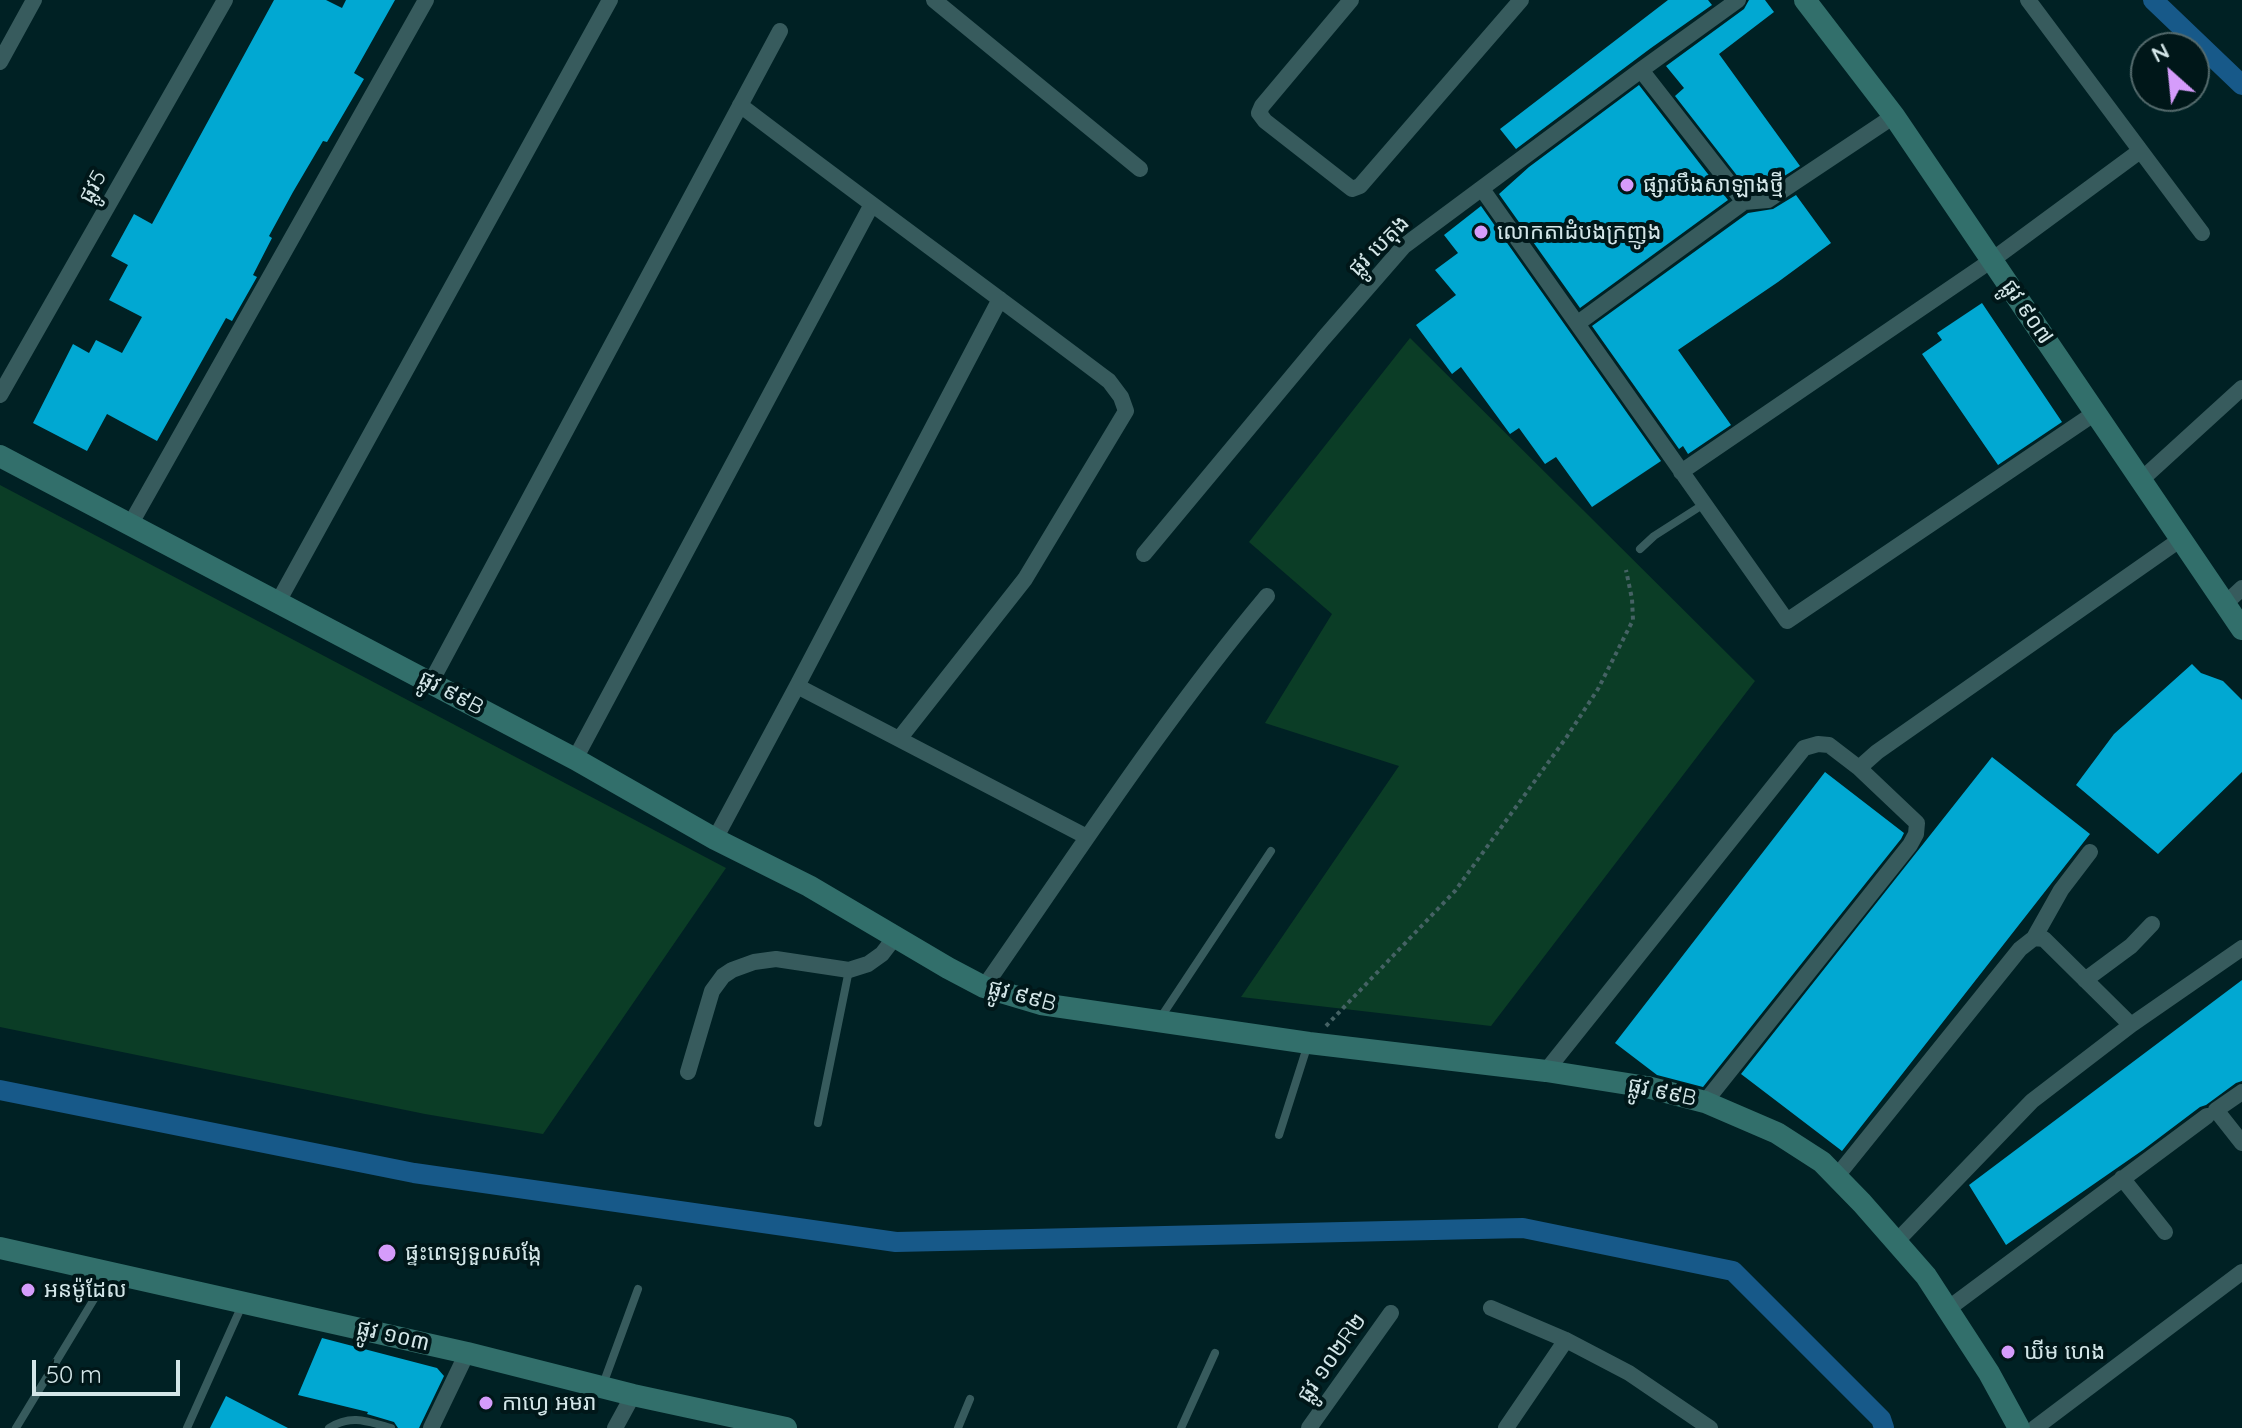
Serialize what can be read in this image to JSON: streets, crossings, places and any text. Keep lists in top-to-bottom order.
{
  "streets": {
    "street": [
      "ផ្លូវ5",
      "ផ្លូវ បេតុង",
      "ផ្លូវ ៩០៧",
      "ផ្លូវ ៩៩B",
      "ផ្លូវ ១០៣",
      "ផ្លូវ ១០២R២"
    ]
  },
  "places": [
    "ផ្សារបឹងសាឡាងថ្មី",
    "លោកតាដំបងក្រញូង",
    "ផ្ទះពេទ្យទួលសង្កែ",
    "អនម៉ូដែល",
    "ឃីម ហេង",
    "កាហ្វេ អមរា"
  ],
  "scale_bar": "50 m",
  "north": "top left"
}
